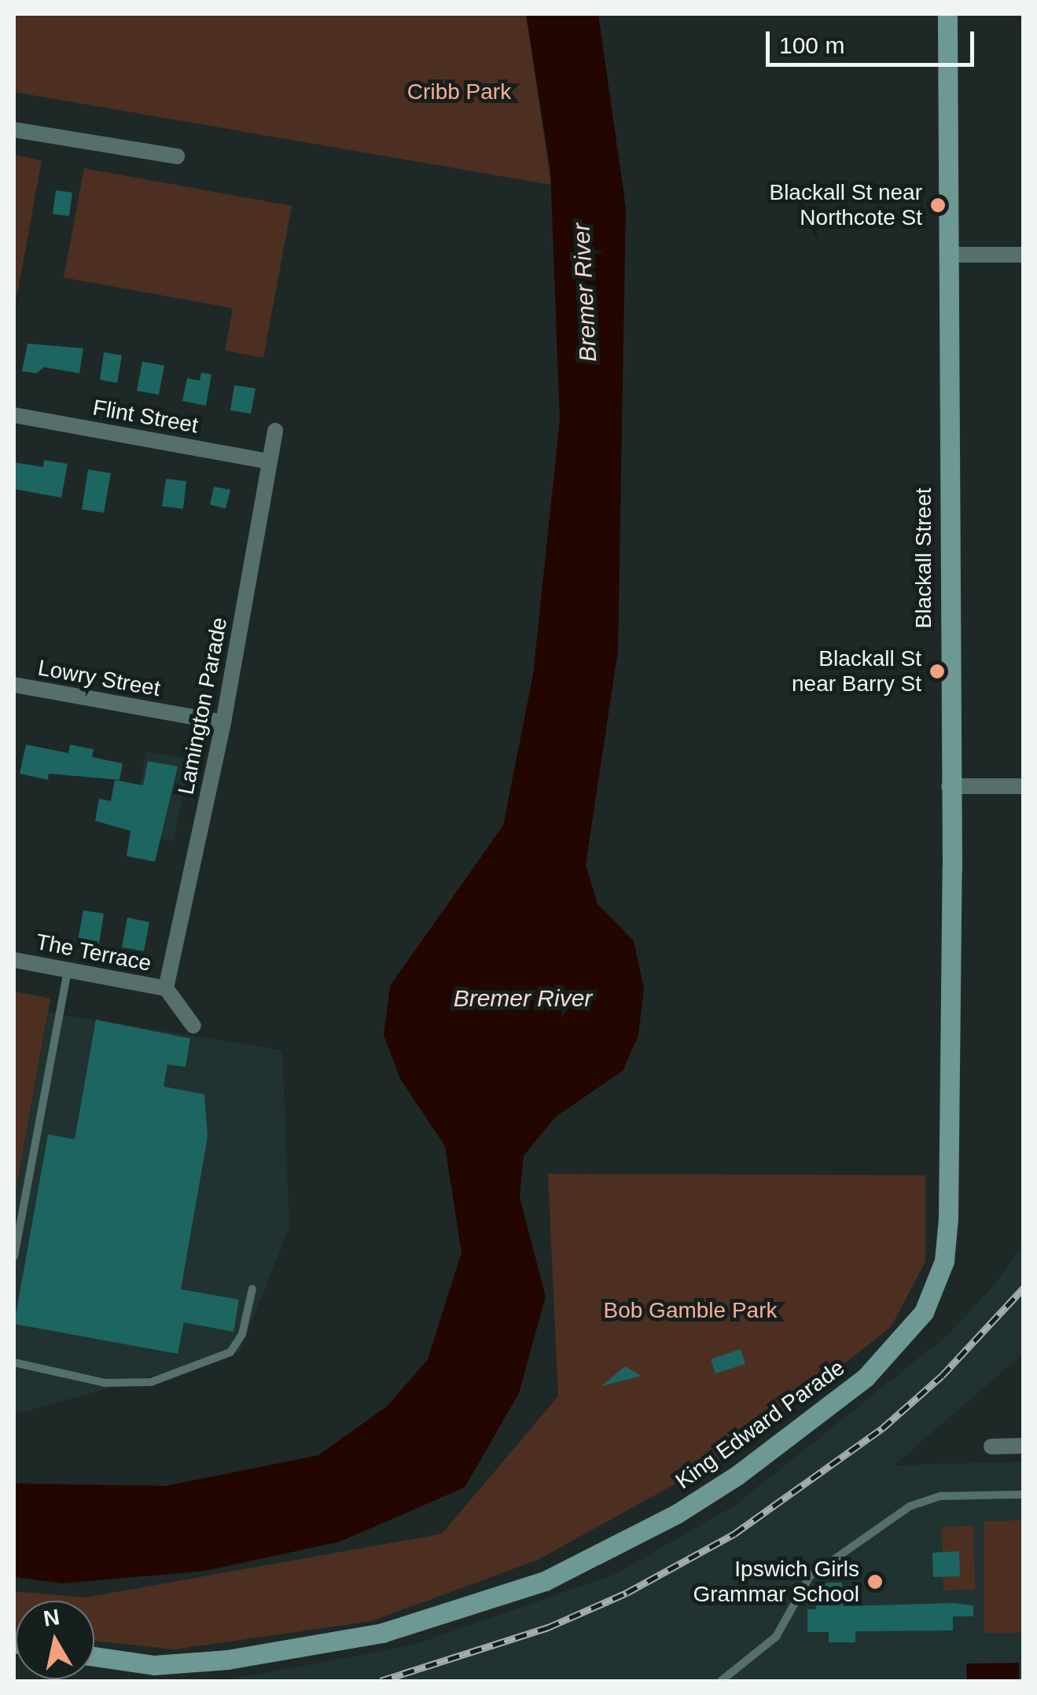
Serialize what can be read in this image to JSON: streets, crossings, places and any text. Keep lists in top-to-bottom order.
{
  "streets": {
    "street": [
      "Flint Street",
      "Blackall Street",
      "Lowry Street",
      "Lamington Parade",
      "The Terrace",
      "King Edward Parade"
    ]
  },
  "crossings": [
    ["Flint Street", "Lamington Parade"],
    ["Blackall Street", "King Edward Parade"],
    ["Lowry Street", "Lamington Parade"],
    ["Lamington Parade", "The Terrace"]
  ],
  "water": ["Bremer River"],
  "parks": ["Cribb Park", "Bob Gamble Park"],
  "places": ["Blackall St near Northcote St", "Blackall St near Barry St", "Ipswich Girls Grammar School"],
  "scale_bar": "100 m",
  "north": "top"
}
